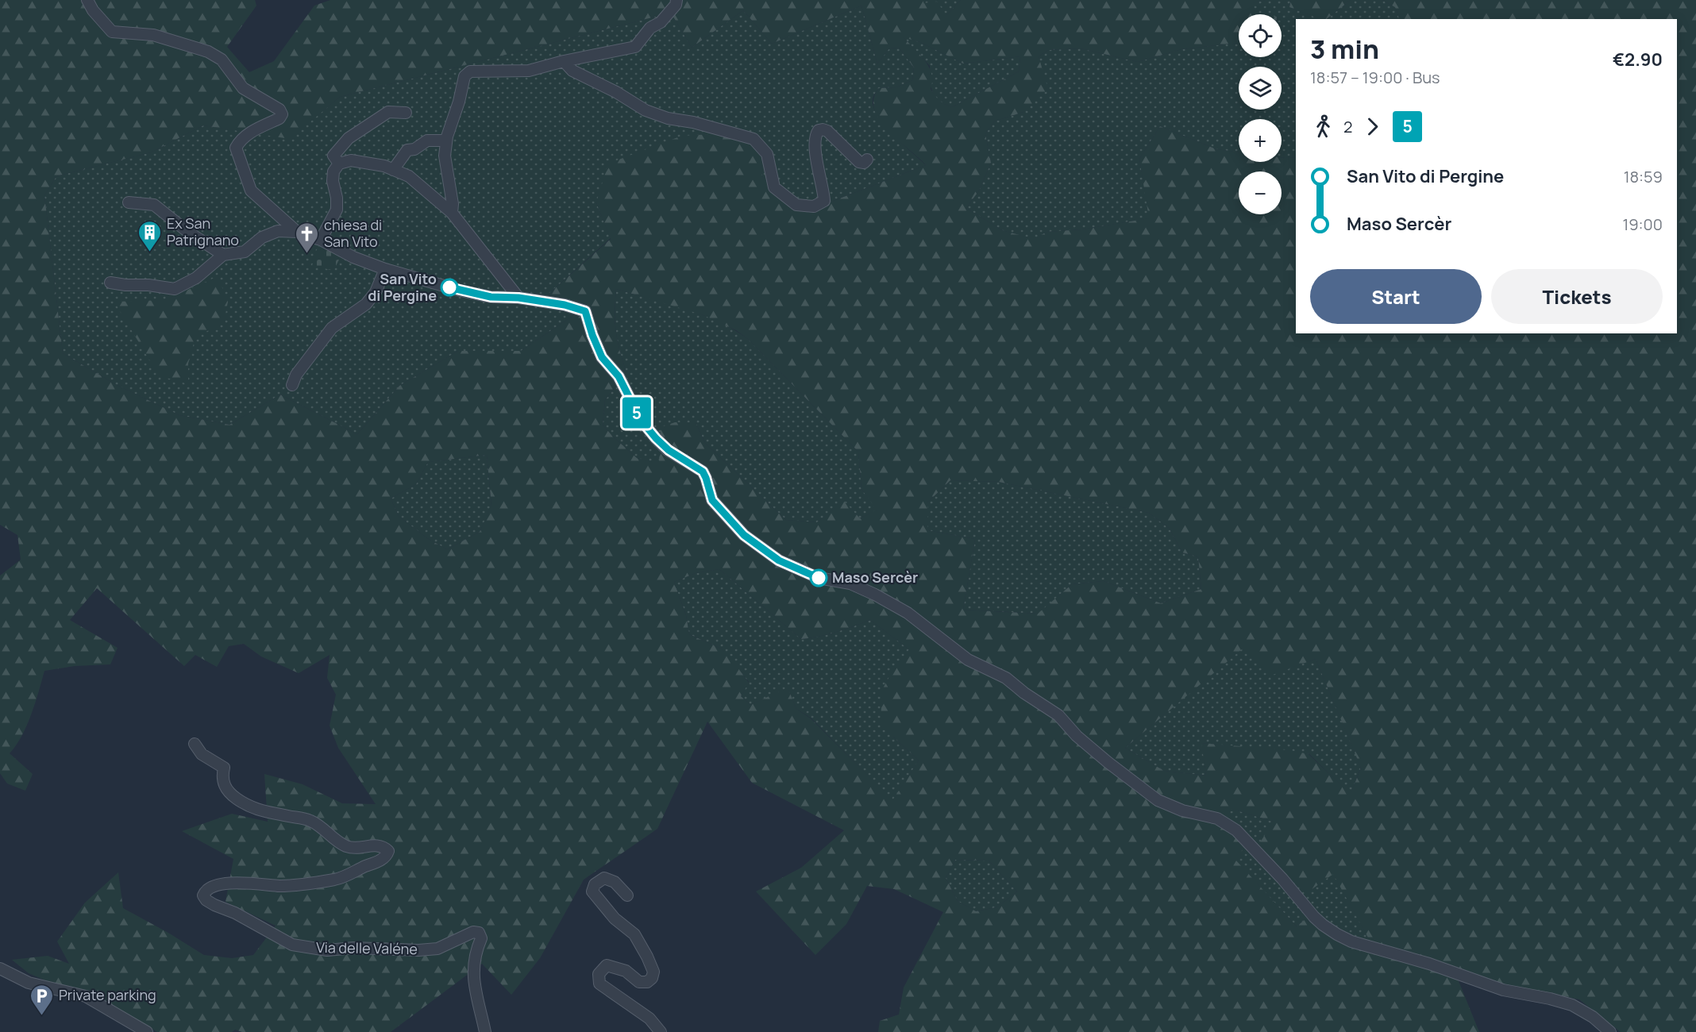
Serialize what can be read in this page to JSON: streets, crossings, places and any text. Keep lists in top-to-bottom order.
{
  "streets": {
    "street": ["Via delle Valéne"]
  },
  "places": {
    "building": ["Ex San Patrignano"],
    "church": ["chiesa di San Vito"],
    "other": ["San Vito di Pergine", "Maso Sercèr"],
    "parking": ["Private parking"]
  },
  "lines": ["bus line 5"],
  "page": {
    "on_map": "5",
    "map_buttons": ["+", "−"],
    "heading": ["3 min", "18:57 – 19:00 · Bus", "€2.90"],
    "legs": ["2", "5"],
    "list": [
      {
        "name": "San Vito di Pergine",
        "value": "18:59"
      },
      {
        "name": "Maso Sercèr",
        "value": "19:00"
      }
    ],
    "buttons": ["Start", "Tickets"]
  }
}
